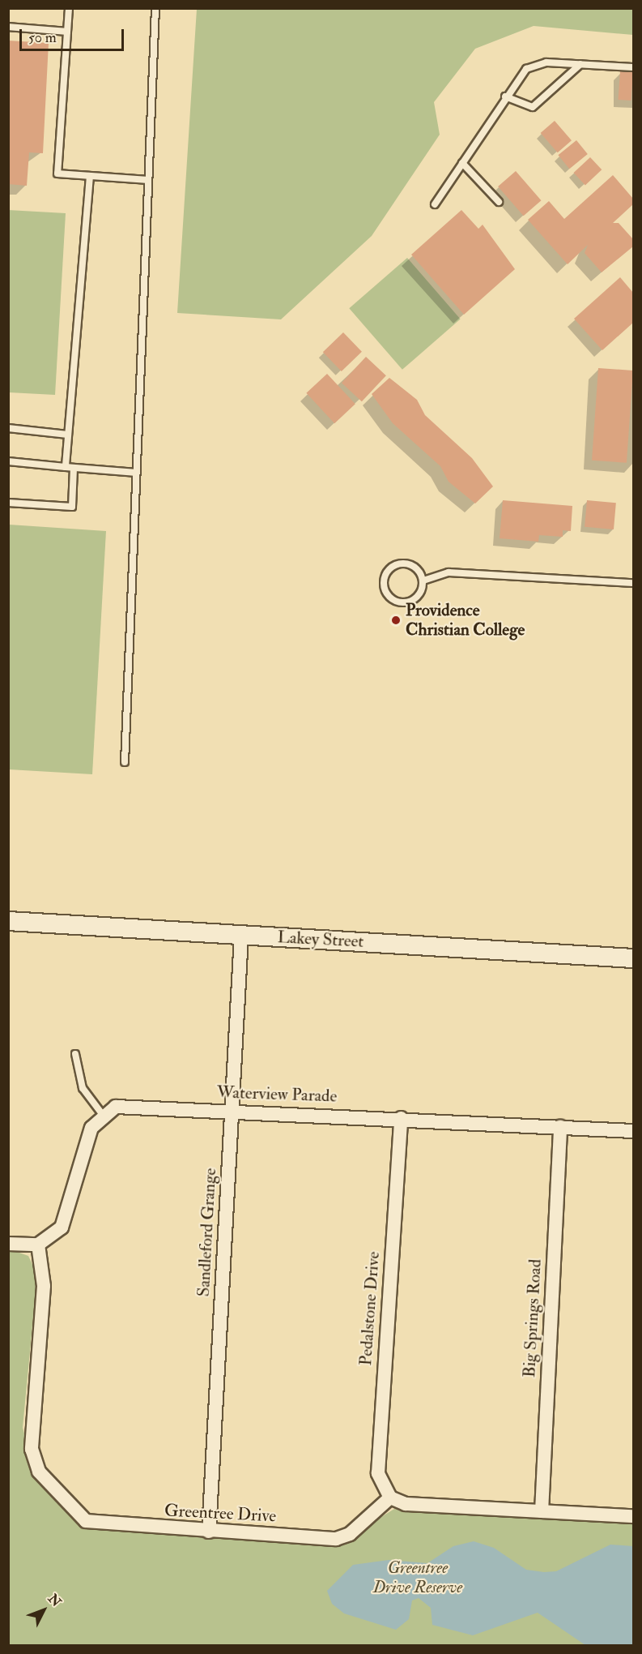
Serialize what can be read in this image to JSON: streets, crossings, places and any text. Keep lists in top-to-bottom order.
{
  "streets": {
    "street": [
      "Lakey Street",
      "Waterview Parade",
      "Sandleford Grange",
      "Pedalstone Drive",
      "Big Springs Road",
      "Greentree Drive"
    ]
  },
  "crossings": [
    ["Lakey Street", "Sandleford Grange"],
    ["Waterview Parade", "Sandleford Grange"],
    ["Waterview Parade", "Pedalstone Drive"],
    ["Waterview Parade", "Big Springs Road"],
    ["Sandleford Grange", "Greentree Drive"],
    ["Pedalstone Drive", "Greentree Drive"]
  ],
  "parks": ["Greentree Drive Reserve"],
  "places": ["Providence Christian College"],
  "scale_bar": "50 m",
  "north": "top right"
}
